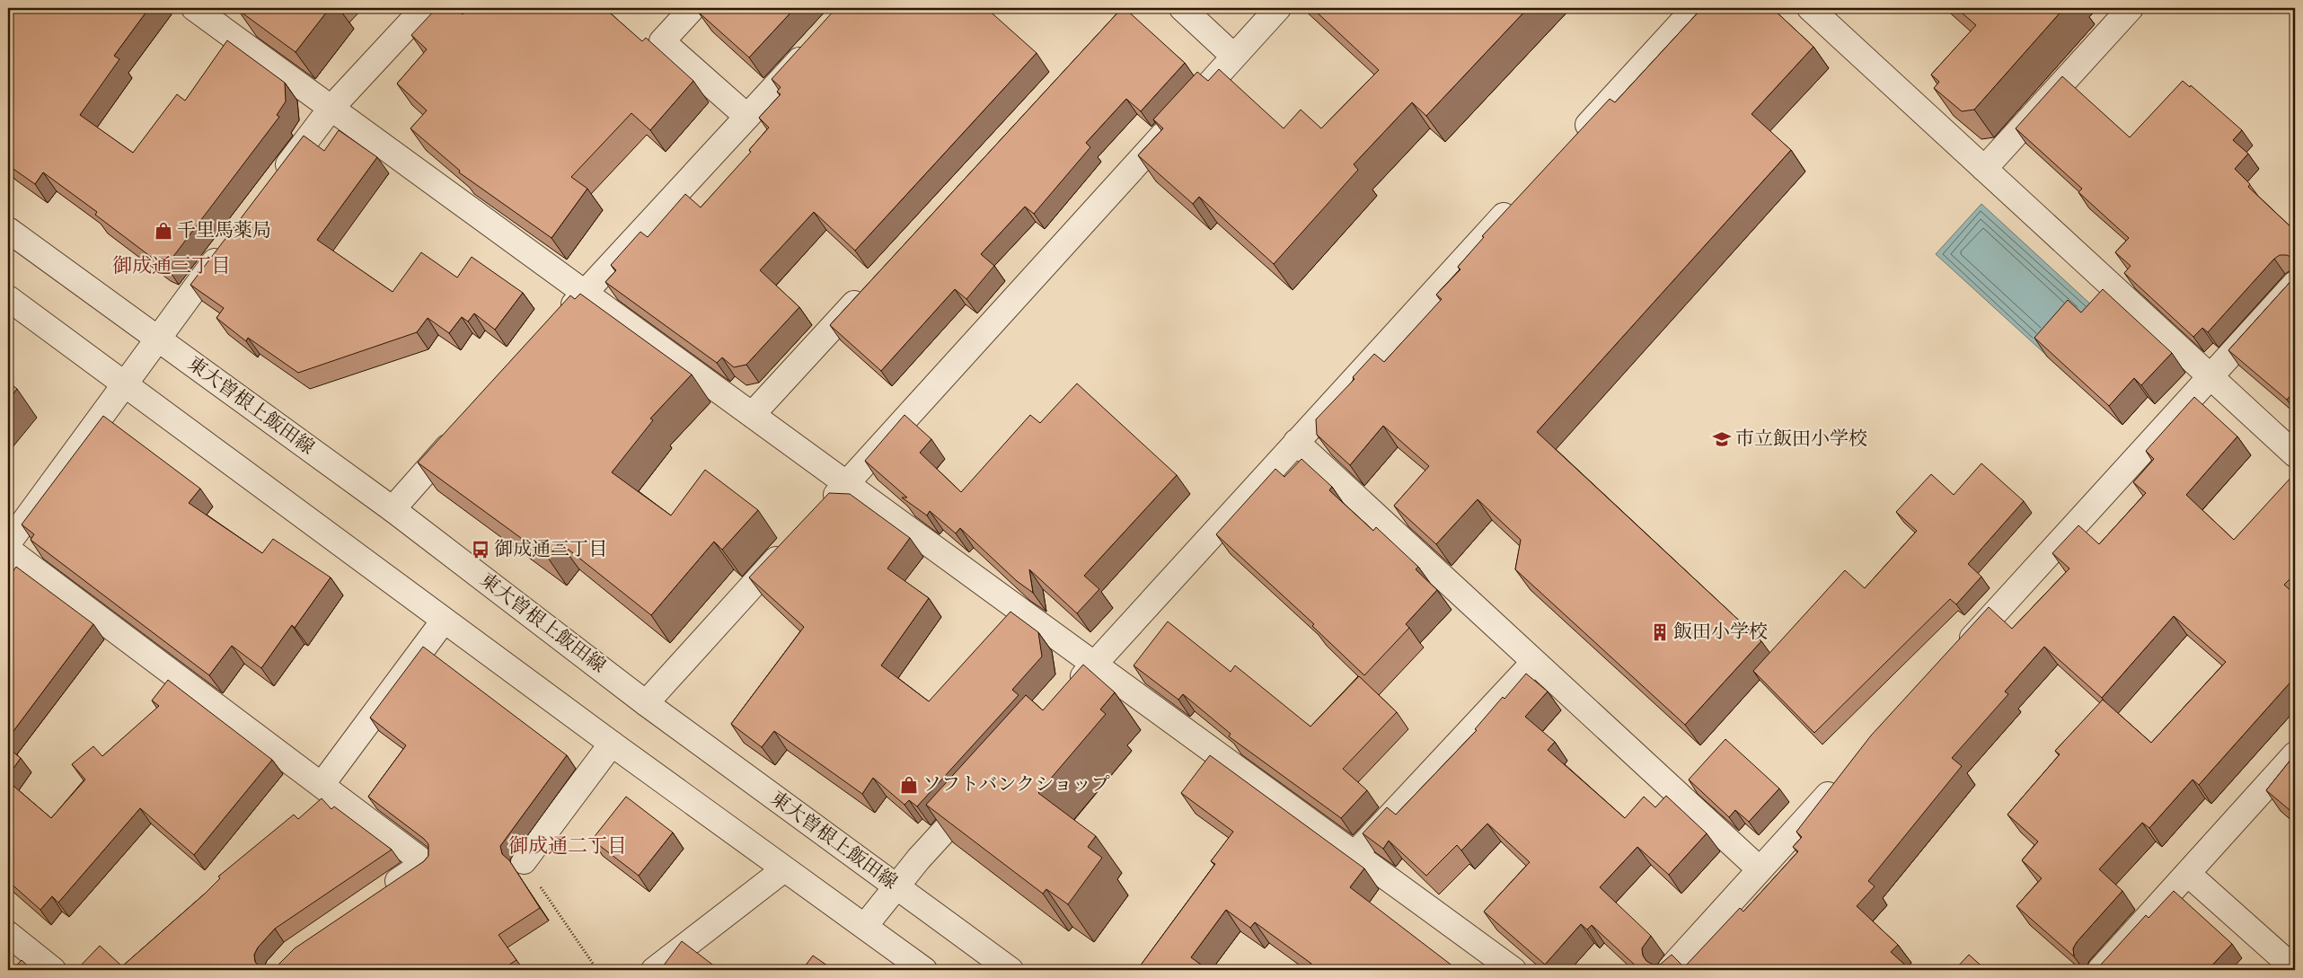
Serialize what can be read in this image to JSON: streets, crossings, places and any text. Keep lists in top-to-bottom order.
{
  "streets": {
    "street": ["東大曽根上飯田線"]
  },
  "districts": ["御成通三丁目", "御成通二丁目"],
  "places": {
    "shop": ["千里馬薬局", "ソフトバンクショップ"],
    "school or university": ["市立飯田小学校"],
    "bus stop": ["御成通三丁目"],
    "building": ["飯田小学校"]
  }
}
